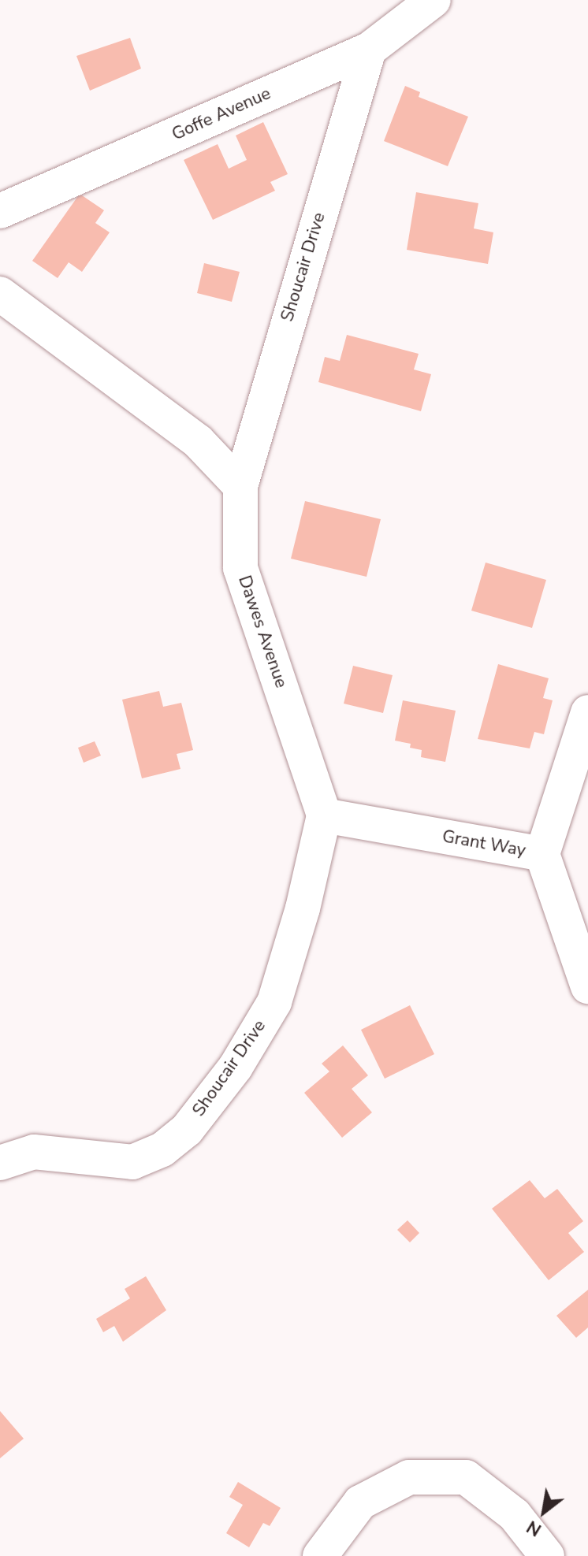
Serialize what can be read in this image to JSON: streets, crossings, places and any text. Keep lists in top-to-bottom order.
{
  "streets": {
    "street": [
      "Goffe Avenue",
      "Shoucair Drive",
      "Dawes Avenue",
      "Grant Way"
    ]
  },
  "crossings": [
    ["Goffe Avenue", "Shoucair Drive"],
    ["Shoucair Drive", "Dawes Avenue"],
    ["Shoucair Drive", "Grant Way"],
    ["Dawes Avenue", "Grant Way"]
  ],
  "north": "bottom left"
}
